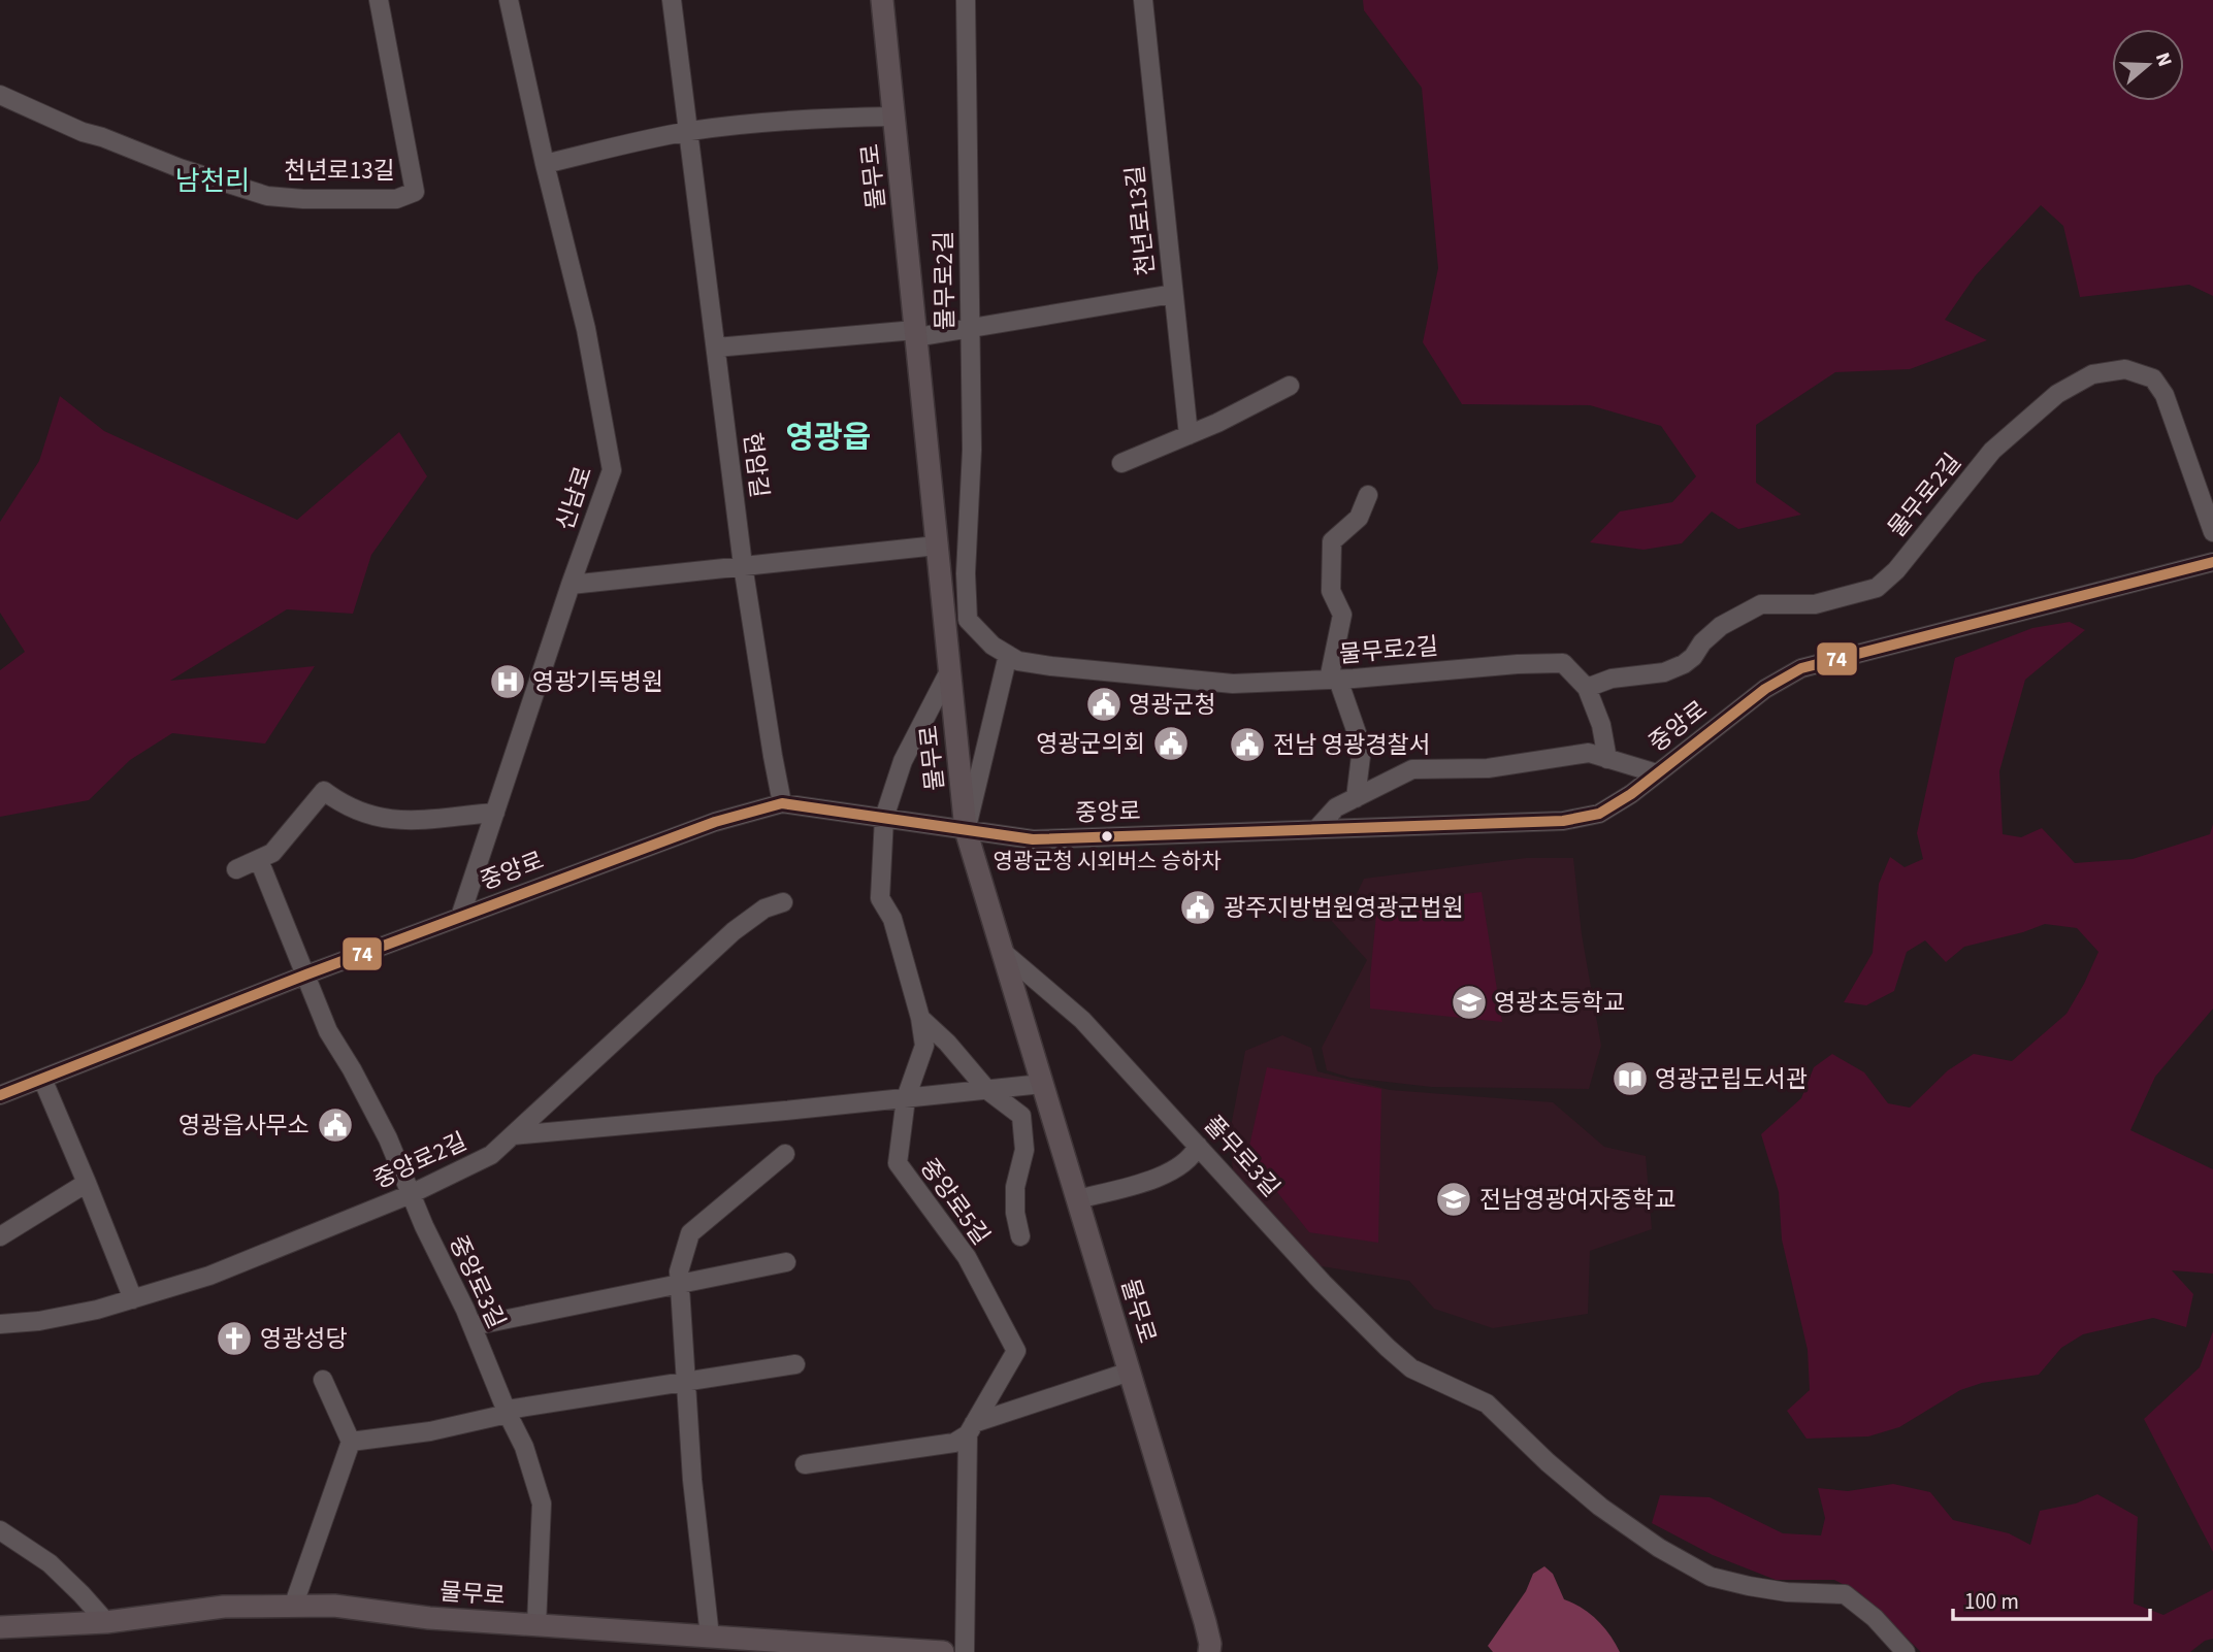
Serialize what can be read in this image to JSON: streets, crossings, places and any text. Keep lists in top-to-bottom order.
{
  "streets": {
    "main road": ["물무로"],
    "street": [
      "천년로13길",
      "물무로2길",
      "현암길",
      "신남로",
      "중앙로",
      "풀무로3길",
      "중앙로2길",
      "중앙로5길",
      "중앙로3길"
    ]
  },
  "crossings": [
    ["물무로", "중앙로"],
    ["물무로", "풀무로3길"],
    ["물무로", "중앙로5길"],
    ["물무로", "중앙로3길"],
    ["현암길", "중앙로"],
    ["신남로", "중앙로"],
    ["중앙로", "중앙로5길"],
    ["중앙로", "중앙로3길"],
    ["중앙로2길", "중앙로3길"]
  ],
  "districts": ["남천리", "영광읍"],
  "places": {
    "hospital": ["영광기독병원"],
    "public building": [
      "영광군청",
      "영광군의회",
      "전남 영광경찰서",
      "광주지방법원영광군법원",
      "영광읍사무소"
    ],
    "other": ["영광군청 시외버스 승하차"],
    "school or university": ["영광초등학교", "전남영광여자중학교"],
    "library": ["영광군립도서관"],
    "church": ["영광성당"]
  },
  "lines": ["transit line 74"],
  "scale_bar": "100 m",
  "north": "right"
}
